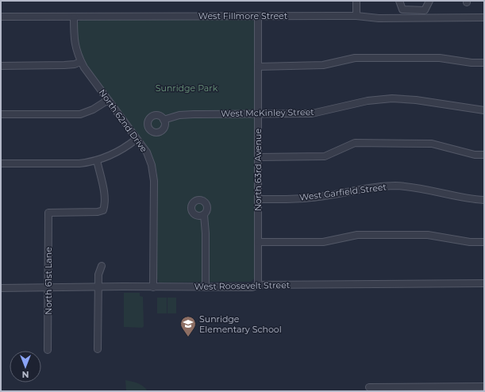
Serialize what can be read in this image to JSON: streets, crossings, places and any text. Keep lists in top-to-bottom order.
{
  "streets": {
    "street": [
      "West Fillmore Street",
      "West McKinley Street",
      "North 62nd Drive",
      "North 63rd Avenue",
      "West Garfield Street",
      "North 61st Lane",
      "West Roosevelt Street"
    ]
  },
  "crossings": [
    ["West Fillmore Street", "North 62nd Drive"],
    ["West Fillmore Street", "North 63rd Avenue"],
    ["West McKinley Street", "North 63rd Avenue"],
    ["North 62nd Drive", "West Roosevelt Street"],
    ["North 63rd Avenue", "West Garfield Street"],
    ["North 63rd Avenue", "West Roosevelt Street"],
    ["North 61st Lane", "West Roosevelt Street"]
  ],
  "parks": ["Sunridge Park"],
  "places": {
    "school or university": ["Sunridge Elementary School"]
  },
  "north": "bottom"
}
